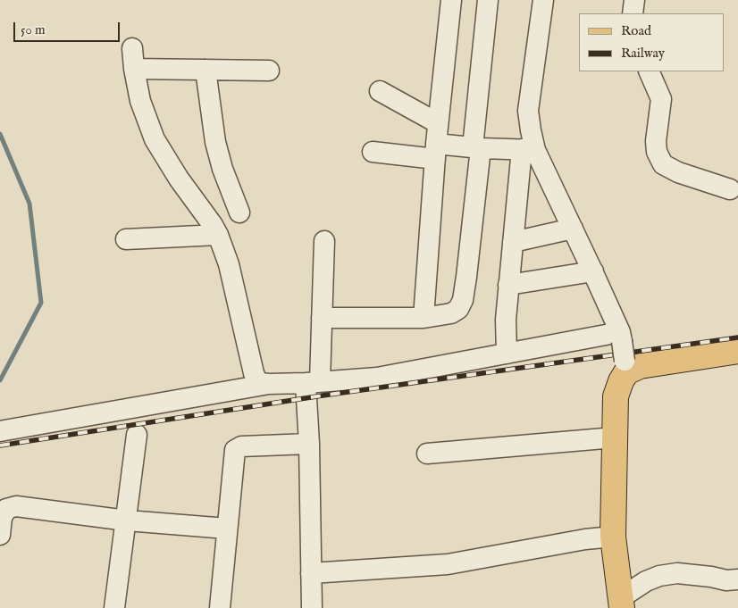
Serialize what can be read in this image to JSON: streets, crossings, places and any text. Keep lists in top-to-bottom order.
{
  "legend": ["Road", "Railway"],
  "scale_bar": "50 m"
}
